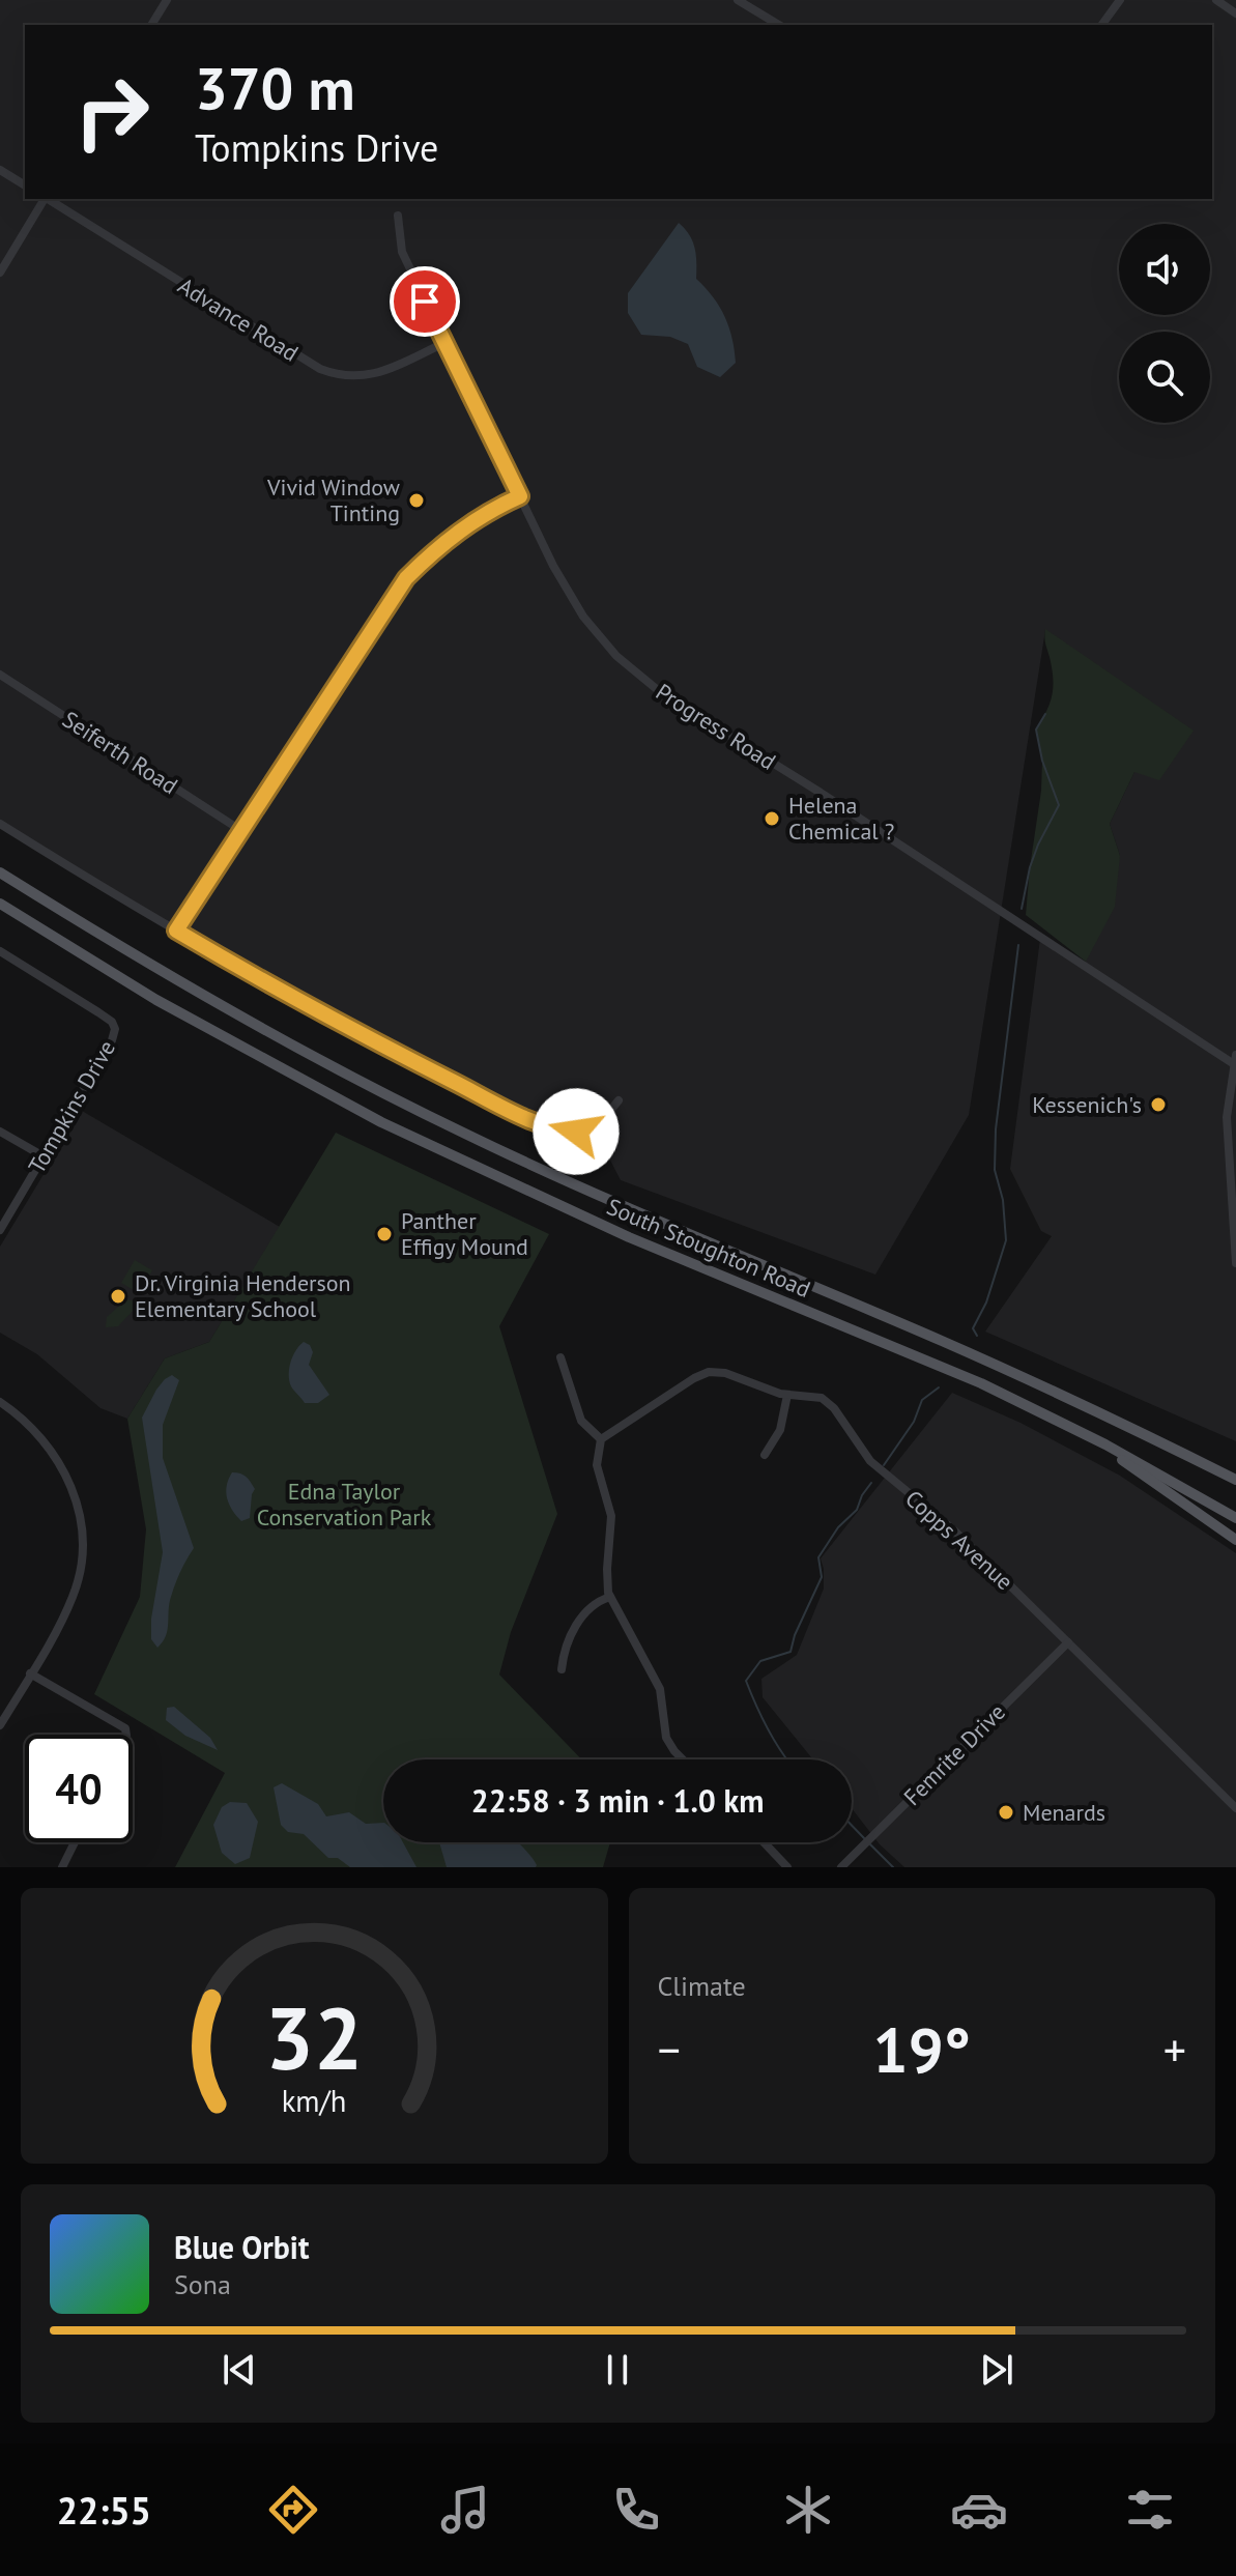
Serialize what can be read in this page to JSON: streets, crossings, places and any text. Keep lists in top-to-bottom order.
{
  "streets": {
    "main road": ["South Stoughton Road"],
    "street": [
      "Advance Road",
      "Progress Road",
      "Seiferth Road",
      "Tompkins Drive",
      "Copps Avenue",
      "Femrite Drive"
    ]
  },
  "crossings": [
    ["Advance Road", "Progress Road"],
    ["Copps Avenue", "Femrite Drive"]
  ],
  "parks": ["Edna Taylor Conservation Park"],
  "places": [
    "Vivid Window Tinting",
    "Helena Chemical ?",
    "Kessenich's",
    "Panther Effigy Mound",
    "Dr. Virginia Henderson Elementary School",
    "Menards"
  ],
  "page": {
    "turn": ["370 m", "Tompkins Drive"],
    "limit": "40",
    "trip": "22:58 · 3 min · 1.0 km",
    "tile": "Climate",
    "heat": ["−", "19°", "+"],
    "song": ["Blue Orbit", "Sona"],
    "tabs": "22:55",
    "gauge": ["32", "km/h"]
  }
}
